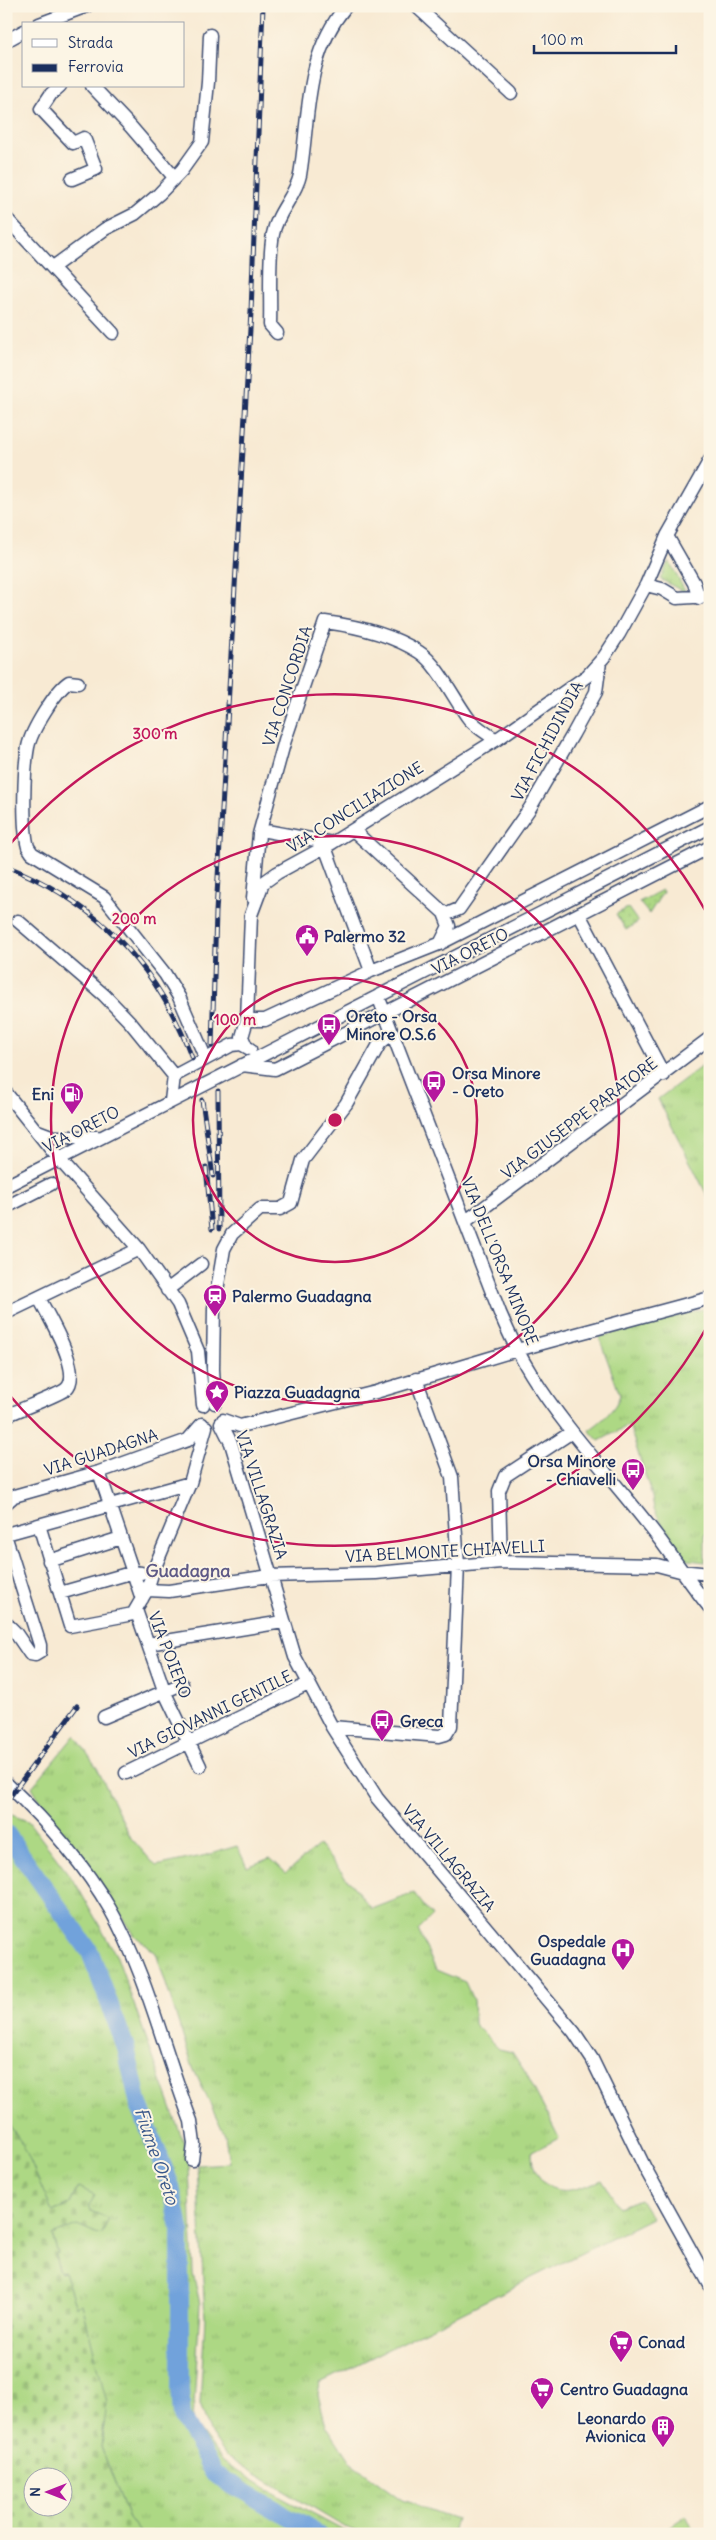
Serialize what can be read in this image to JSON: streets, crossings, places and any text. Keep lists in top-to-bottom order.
{
  "streets": {
    "street": [
      "VIA CONCORDIA",
      "VIA FICHIDINDIA",
      "VIA CONCILIAZIONE",
      "VIA ORETO",
      "VIA GIUSEPPE PARATORE",
      "VIA DELL'ORSA MINORE",
      "VIA GUADAGNA",
      "VIA VILLAGRAZIA",
      "VIA BELMONTE CHIAVELLI",
      "VIA POIERO",
      "VIA GIOVANNI GENTILE"
    ]
  },
  "crossings": [
    ["VIA CONCORDIA", "VIA CONCILIAZIONE"],
    ["VIA FICHIDINDIA", "VIA CONCILIAZIONE"],
    ["VIA CONCILIAZIONE", "VIA ORETO"],
    ["VIA ORETO", "VIA DELL'ORSA MINORE"],
    ["VIA GIUSEPPE PARATORE", "VIA DELL'ORSA MINORE"],
    ["VIA DELL'ORSA MINORE", "VIA BELMONTE CHIAVELLI"],
    ["VIA GUADAGNA", "VIA VILLAGRAZIA"],
    ["VIA VILLAGRAZIA", "VIA BELMONTE CHIAVELLI"],
    ["VIA VILLAGRAZIA", "VIA GIOVANNI GENTILE"],
    ["VIA POIERO", "VIA GIOVANNI GENTILE"]
  ],
  "districts": ["Guadagna"],
  "water": ["Fiume Oreto"],
  "places": {
    "public building": ["Palermo 32"],
    "bus stop": [
      "Oreto - Orsa Minore O.S.6",
      "Orsa Minore - Oreto",
      "Orsa Minore - Chiavelli",
      "Greca"
    ],
    "fuel station": ["Eni"],
    "station": ["Palermo Guadagna"],
    "place": ["Piazza Guadagna"],
    "hospital": ["Ospedale Guadagna"],
    "supermarket": ["Conad", "Centro Guadagna"],
    "building": ["Leonardo Avionica"]
  },
  "legend": ["Strada", "Ferrovia"],
  "scale_bar": "100 m",
  "north": "left",
  "rings": ["300 m", "200 m", "100 m"]
}
